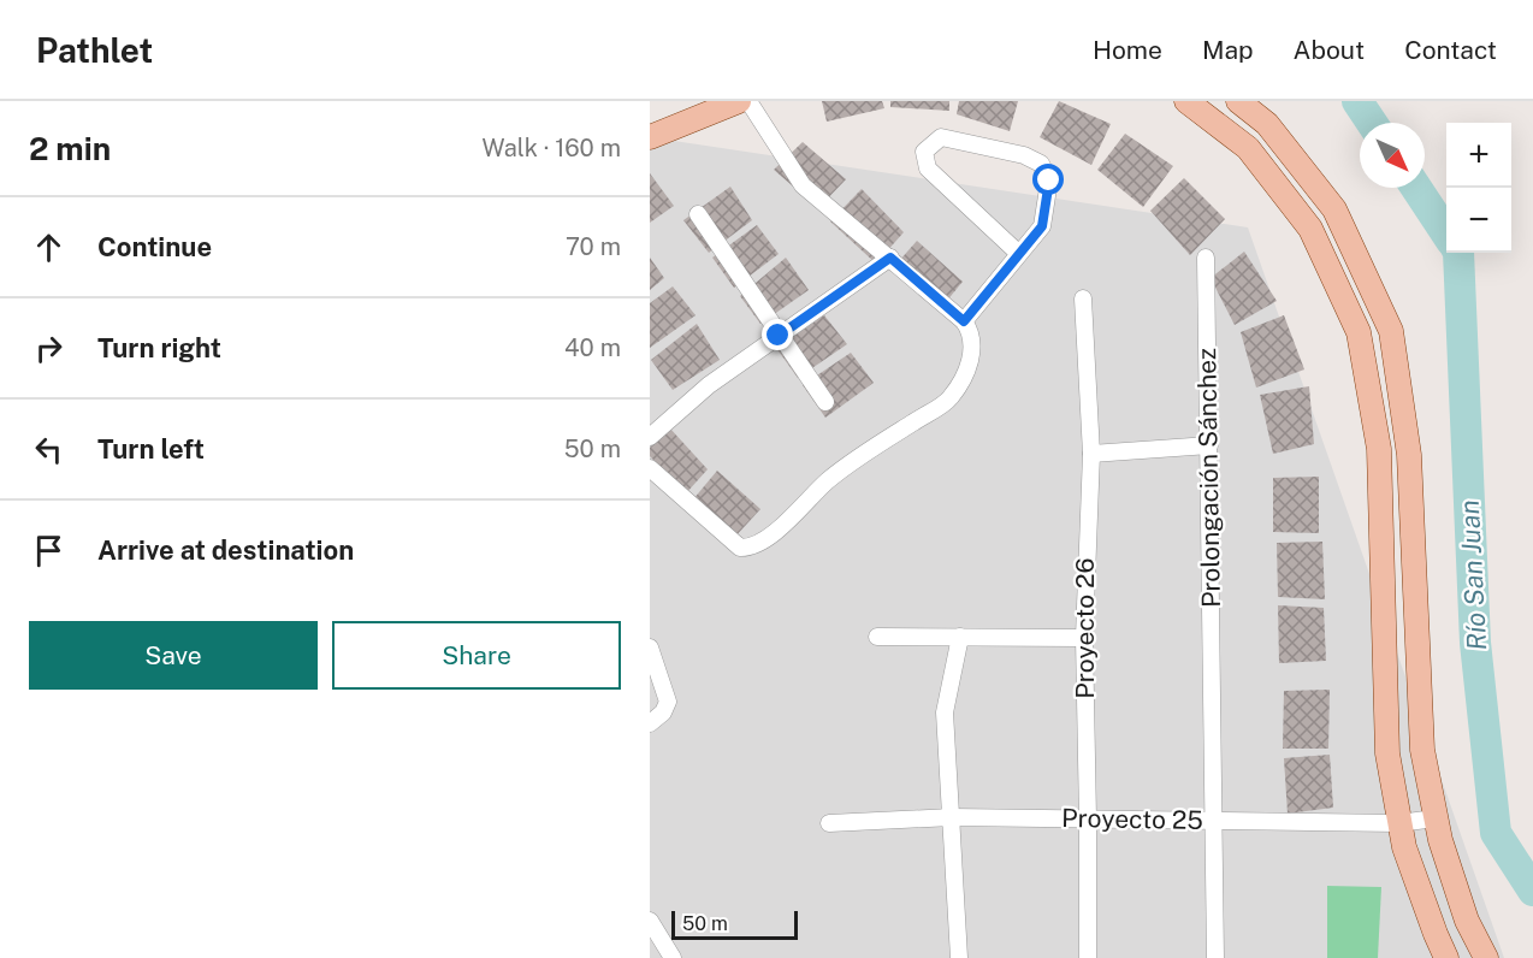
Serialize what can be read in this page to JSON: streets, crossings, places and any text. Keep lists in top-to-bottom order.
{
  "streets": {
    "street": ["Prolongación Sánchez", "Proyecto 26", "Proyecto 25"]
  },
  "crossings": [
    ["Prolongación Sánchez", "Proyecto 25"],
    ["Proyecto 26", "Proyecto 25"]
  ],
  "water": ["Río San Juan"],
  "scale_bar": "50 m",
  "north": "bottom right",
  "page": {
    "header": "Pathlet",
    "nav": [
      "Home",
      "Map",
      "About",
      "Contact"
    ],
    "heading": ["2 min", "Walk · 160 m"],
    "map_buttons": ["+", "−"],
    "list": [
      ["Continue", "70 m"],
      ["Turn right", "40 m"],
      ["Turn left", "50 m"],
      "Arrive at destination"
    ],
    "buttons": ["Save", "Share"],
    "scale": "50 m"
  }
}
